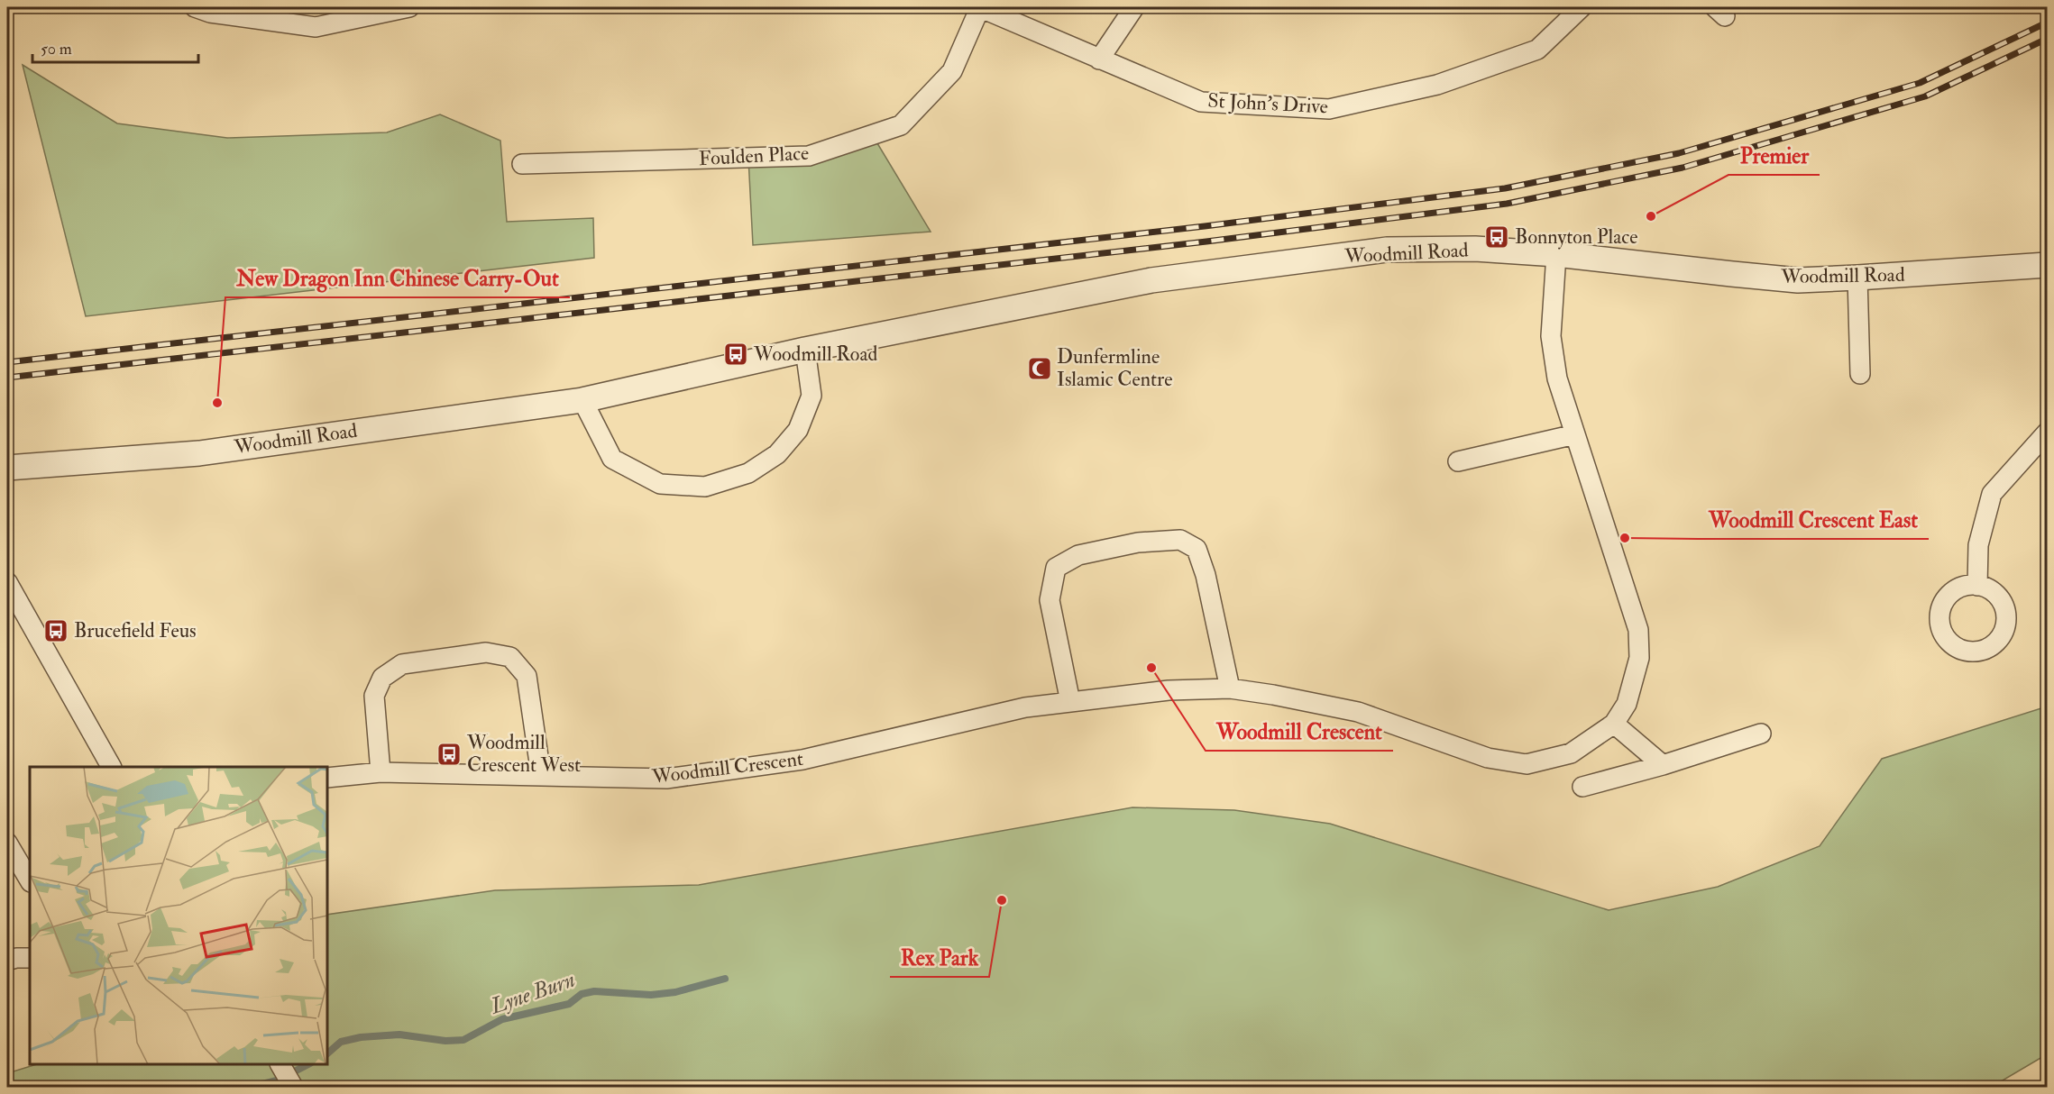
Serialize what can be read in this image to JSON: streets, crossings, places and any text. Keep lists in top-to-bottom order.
{
  "streets": {
    "street": [
      "St John's Drive",
      "Foulden Place",
      "Woodmill Road",
      "Woodmill Crescent"
    ]
  },
  "crossings": [
    ["St John's Drive", "Foulden Place"],
    ["Woodmill Road", "Woodmill Crescent"]
  ],
  "water": ["Lyne Burn"],
  "places": {
    "other": [
      "Premier",
      "New Dragon Inn Chinese Carry-Out",
      "Woodmill Crescent East",
      "Woodmill Crescent",
      "Rex Park"
    ],
    "bus stop": [
      "Bonnyton Place",
      "Woodmill Road",
      "Brucefield Feus",
      "Woodmill Crescent West"
    ],
    "mosque": ["Dunfermline Islamic Centre"]
  },
  "scale_bar": "50 m"
}
